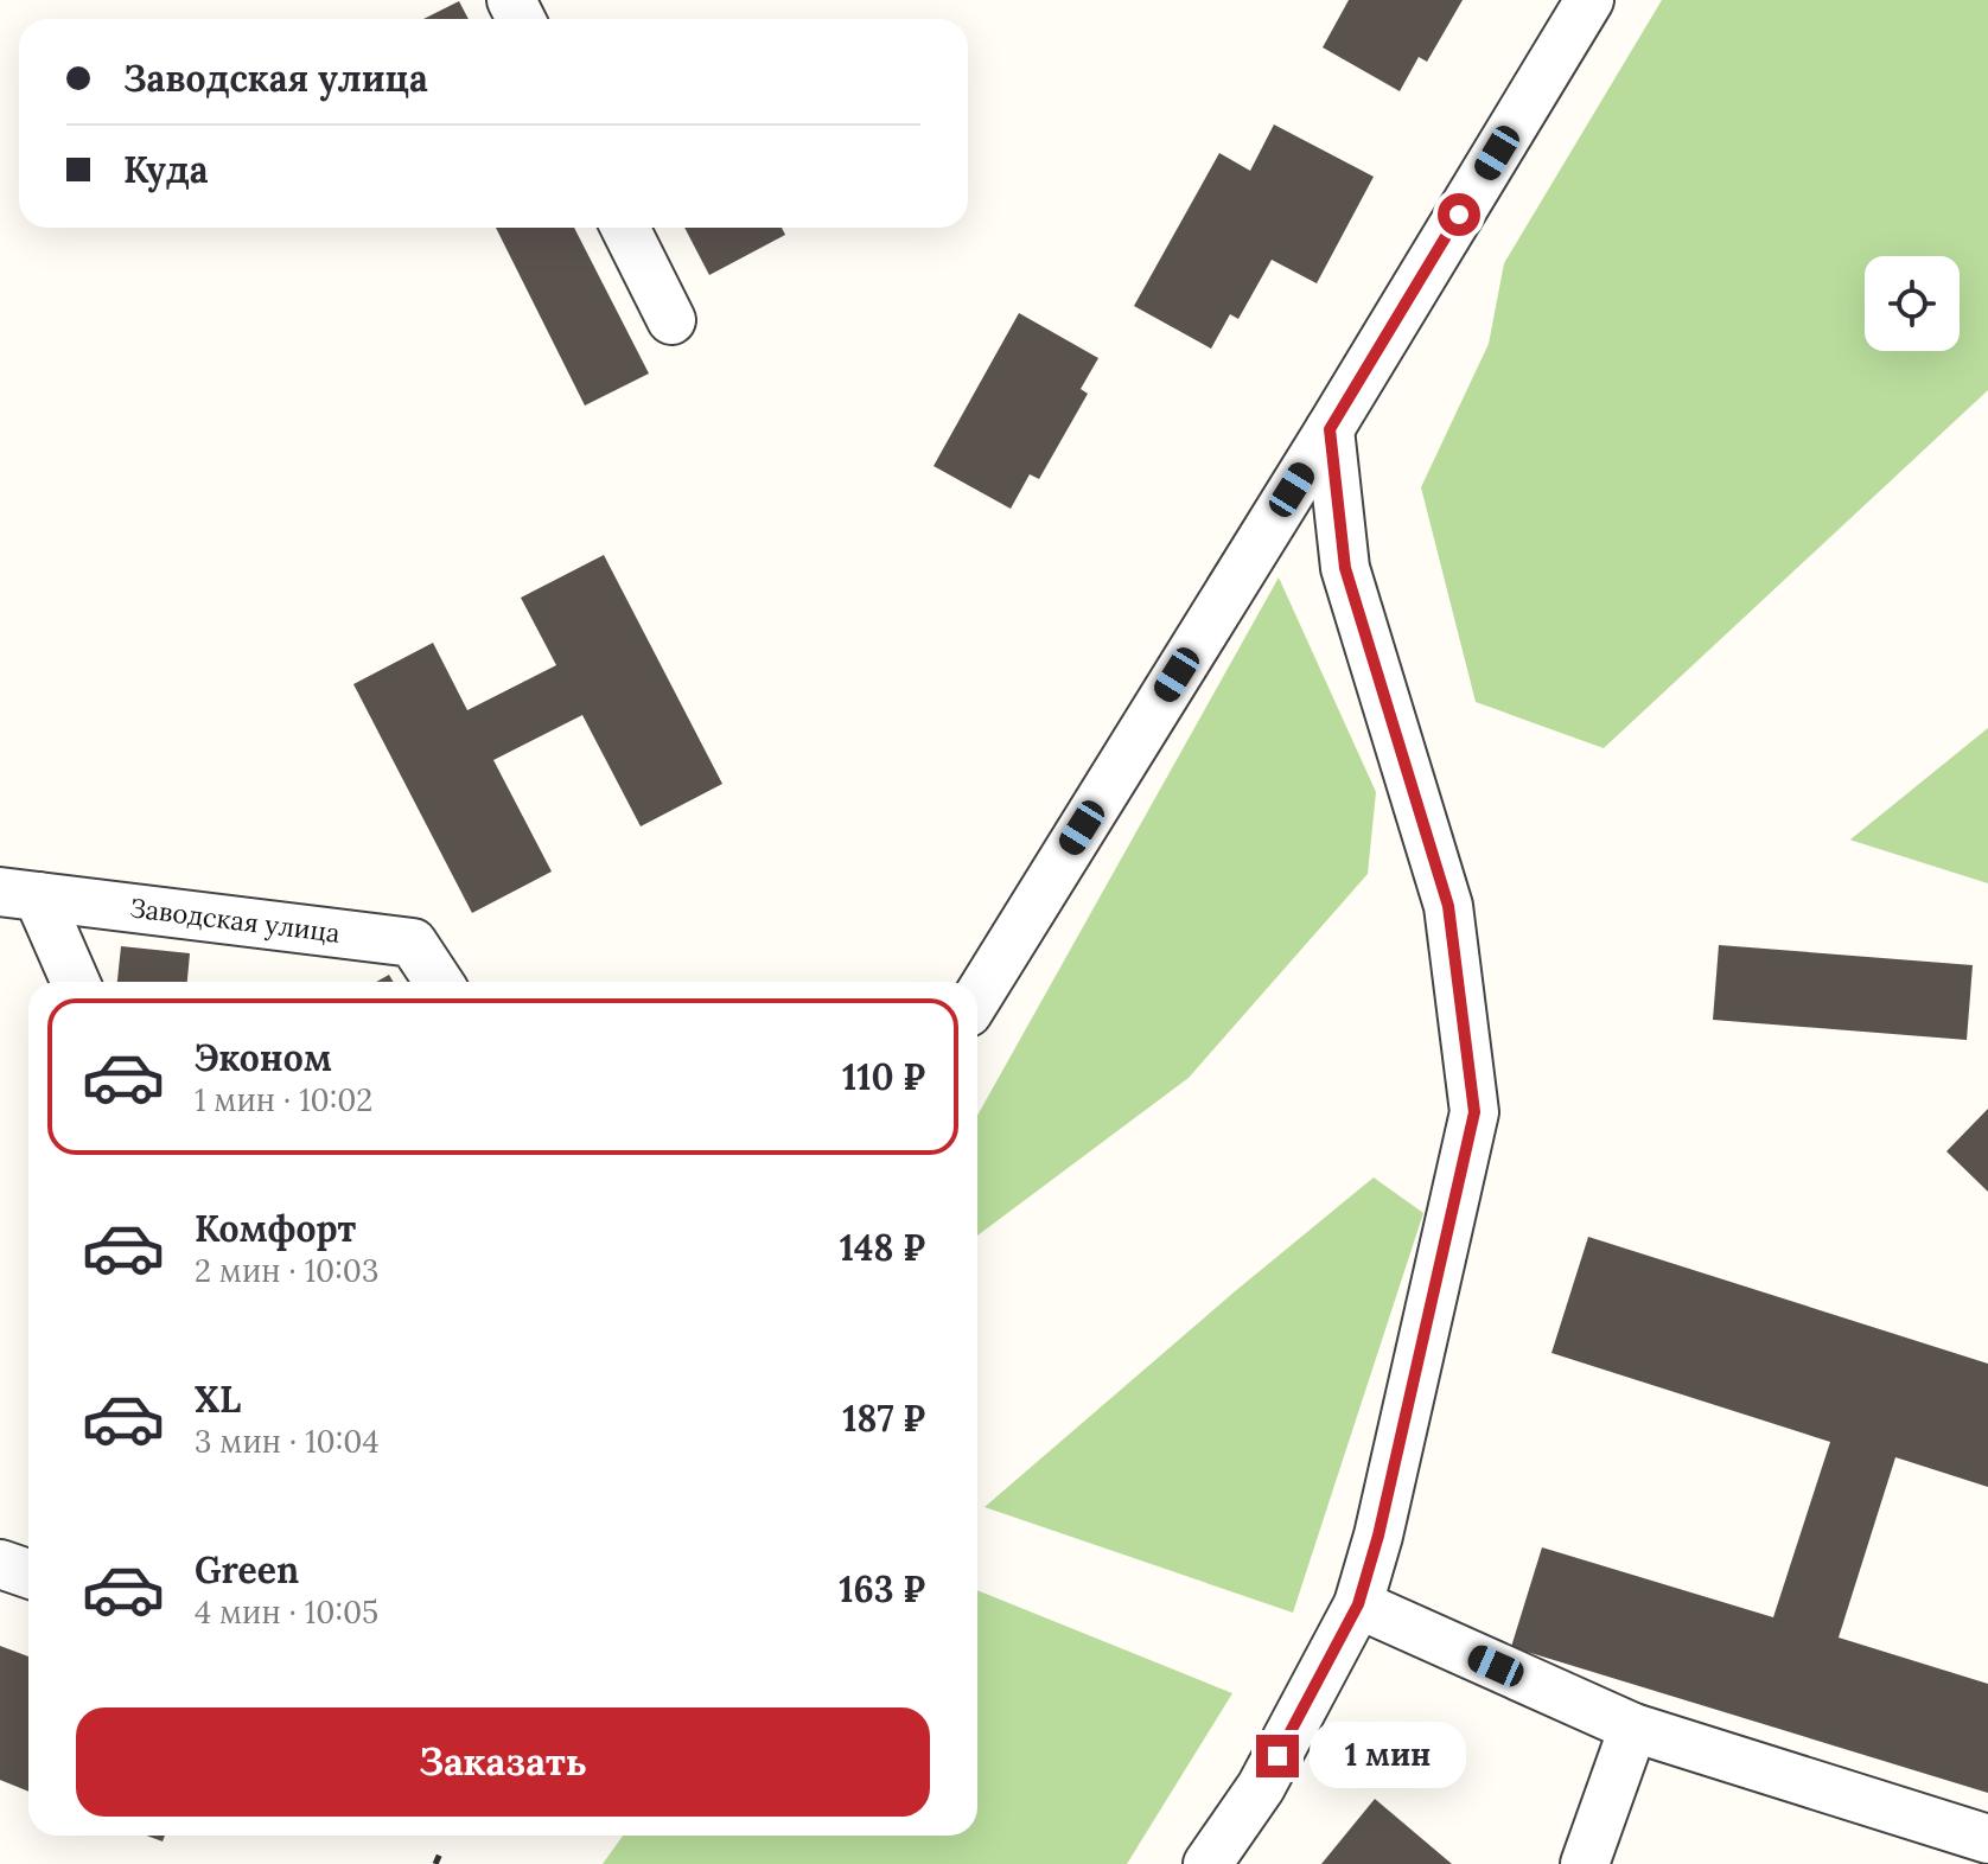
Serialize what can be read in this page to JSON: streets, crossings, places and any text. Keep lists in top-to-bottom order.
{
  "streets": {
    "street": ["Заводская улица"]
  },
  "page": {
    "banner": ["Заводская улица", "Куда"],
    "list": [
      {
        "name": "Эконом",
        "note": "1 мин · 10:02",
        "value": "110 ₽"
      },
      {
        "name": "Комфорт",
        "note": "2 мин · 10:03",
        "value": "148 ₽"
      },
      {
        "name": "XL",
        "note": "3 мин · 10:04",
        "value": "187 ₽"
      },
      {
        "name": "Green",
        "note": "4 мин · 10:05",
        "value": "163 ₽"
      }
    ],
    "buttons": "Заказать",
    "bubble": "1 мин"
  }
}
